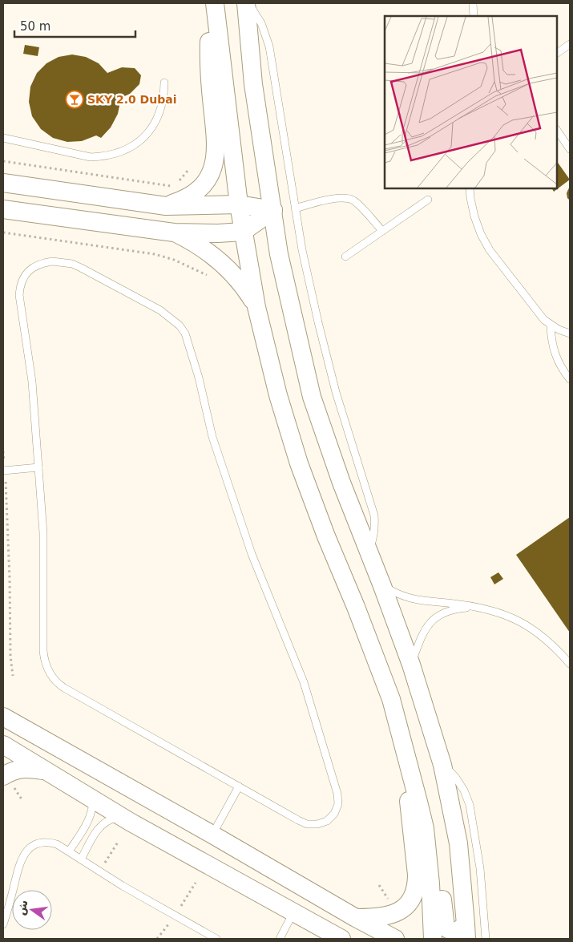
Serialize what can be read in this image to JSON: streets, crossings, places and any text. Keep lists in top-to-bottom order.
{
  "places": {
    "bar": ["SKY 2.0 Dubai"]
  },
  "scale_bar": "50 m",
  "north": "left"
}
